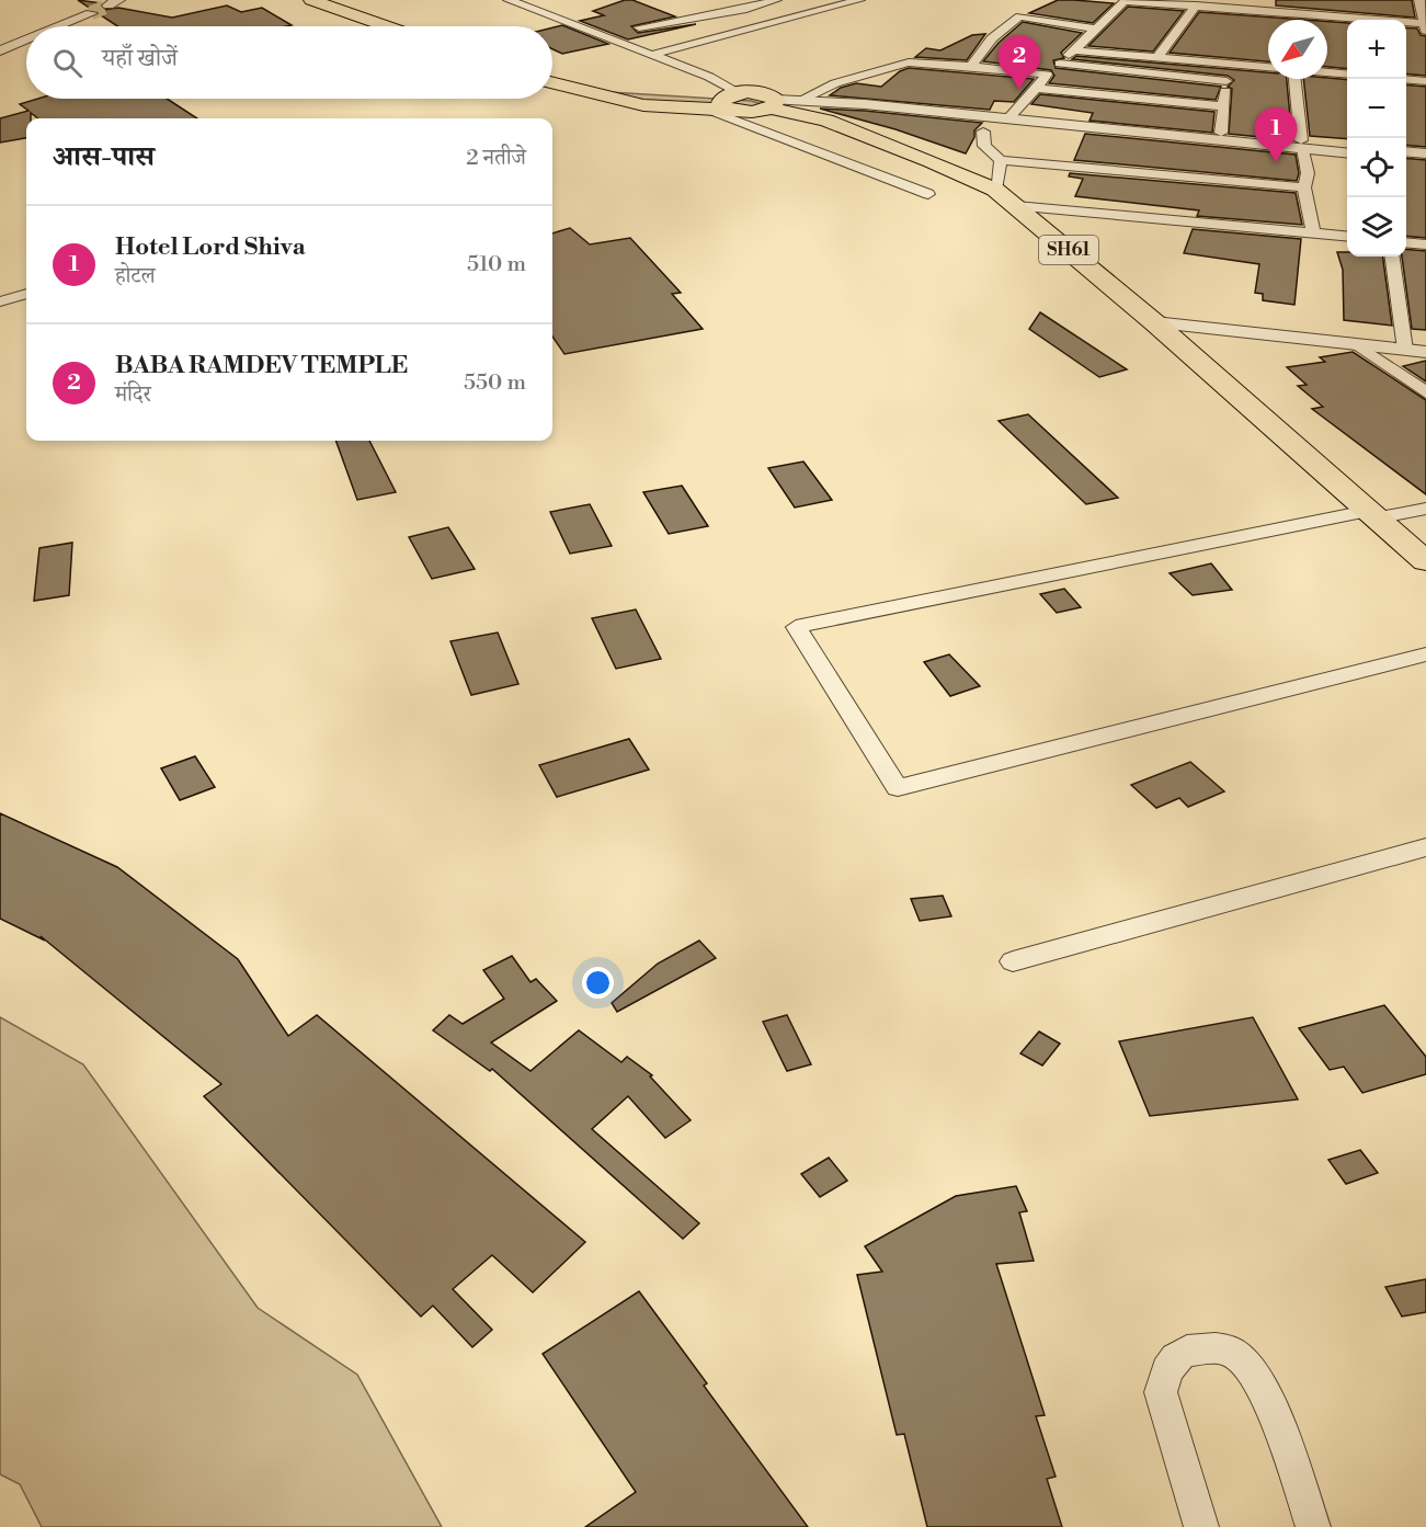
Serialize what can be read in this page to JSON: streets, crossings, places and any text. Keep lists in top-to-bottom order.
{
  "streets": {
    "main road": ["SH61"]
  },
  "north": "bottom left",
  "page": {
    "map_buttons": ["+", "−"],
    "search": "यहाँ खोजें",
    "pins": ["2", "1"],
    "heading": ["आस-पास", "2 नतीजे"],
    "list": [
      {
        "mark": "1",
        "name": "Hotel Lord Shiva",
        "note": "होटल",
        "value": "510 m"
      },
      {
        "mark": "2",
        "name": "BABA RAMDEV TEMPLE",
        "note": "मंदिर",
        "value": "550 m"
      }
    ]
  }
}
